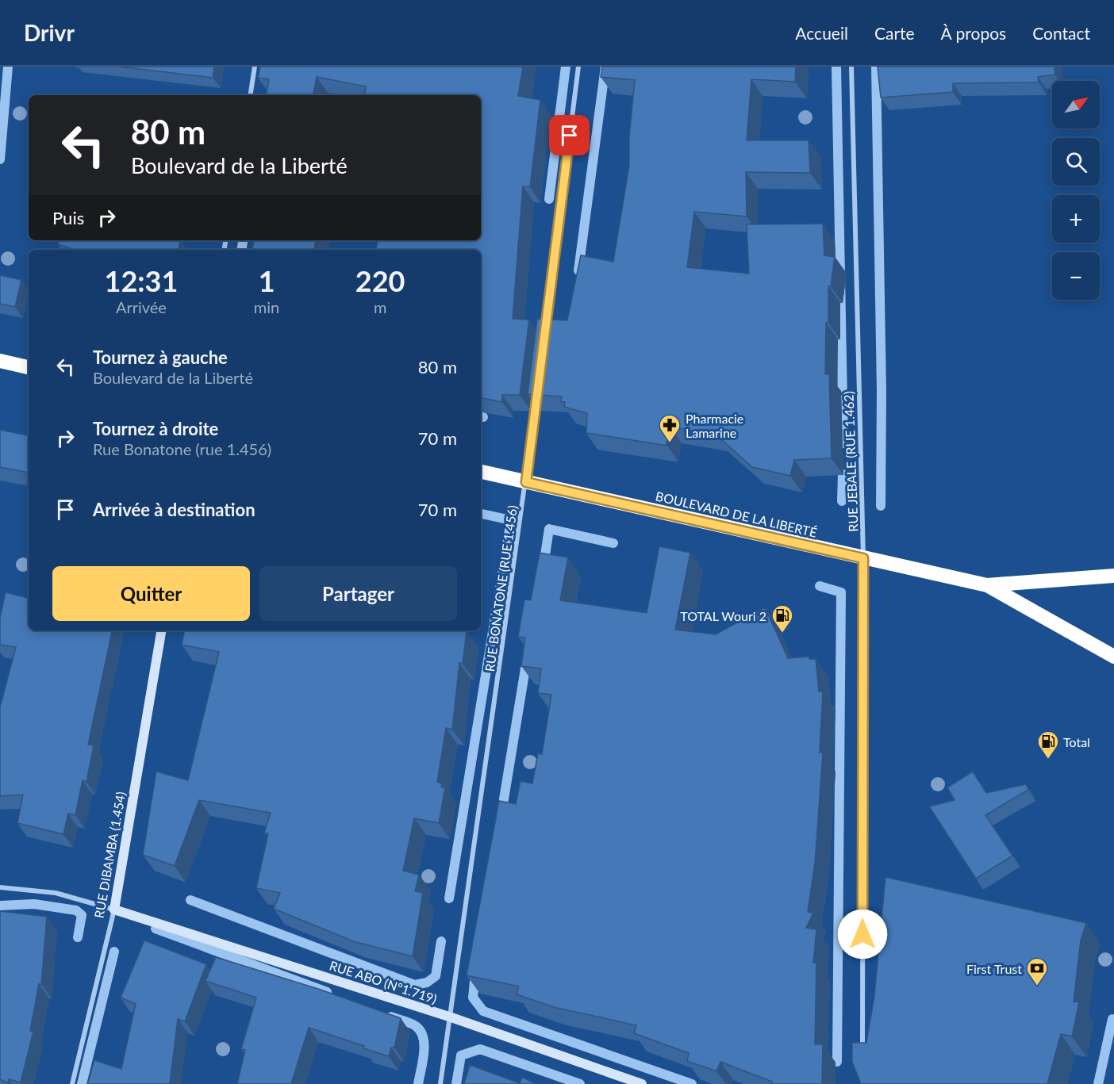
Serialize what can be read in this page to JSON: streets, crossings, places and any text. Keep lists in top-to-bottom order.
{
  "streets": {
    "highway": ["BOULEVARD DE LA LIBERTÉ"],
    "street": [
      "RUE JEBALE (RUE 1.462)",
      "RUE BONATONE (RUE 1.456)",
      "RUE DIBAMBA (1.454)",
      "RUE ABO (N°1.719)"
    ]
  },
  "crossings": [
    ["RUE JEBALE (RUE 1.462)", "BOULEVARD DE LA LIBERTÉ"],
    ["BOULEVARD DE LA LIBERTÉ", "RUE BONATONE (RUE 1.456)"],
    ["RUE BONATONE (RUE 1.456)", "RUE ABO (N°1.719)"],
    ["RUE DIBAMBA (1.454)", "RUE ABO (N°1.719)"]
  ],
  "places": {
    "pharmacy": ["Pharmacie Lamarine"],
    "fuel station": ["TOTAL Wouri 2", "Total"],
    "bank": ["First Trust"]
  },
  "north": "top right",
  "page": {
    "header": "Drivr",
    "nav": [
      "Accueil",
      "Carte",
      "À propos",
      "Contact"
    ],
    "map_buttons": ["+", "−"],
    "turn": ["80 m", "Boulevard de la Liberté"],
    "then": "Puis",
    "eta": [
      "12:31",
      "Arrivée",
      "1",
      "min",
      "220",
      "m"
    ],
    "list": [
      {
        "name": "Tournez à gauche",
        "note": "Boulevard de la Liberté",
        "value": "80 m"
      },
      {
        "name": "Tournez à droite",
        "note": "Rue Bonatone (rue 1.456)",
        "value": "70 m"
      },
      {
        "name": "Arrivée à destination",
        "value": "70 m"
      }
    ],
    "buttons": ["Quitter", "Partager"]
  }
}
